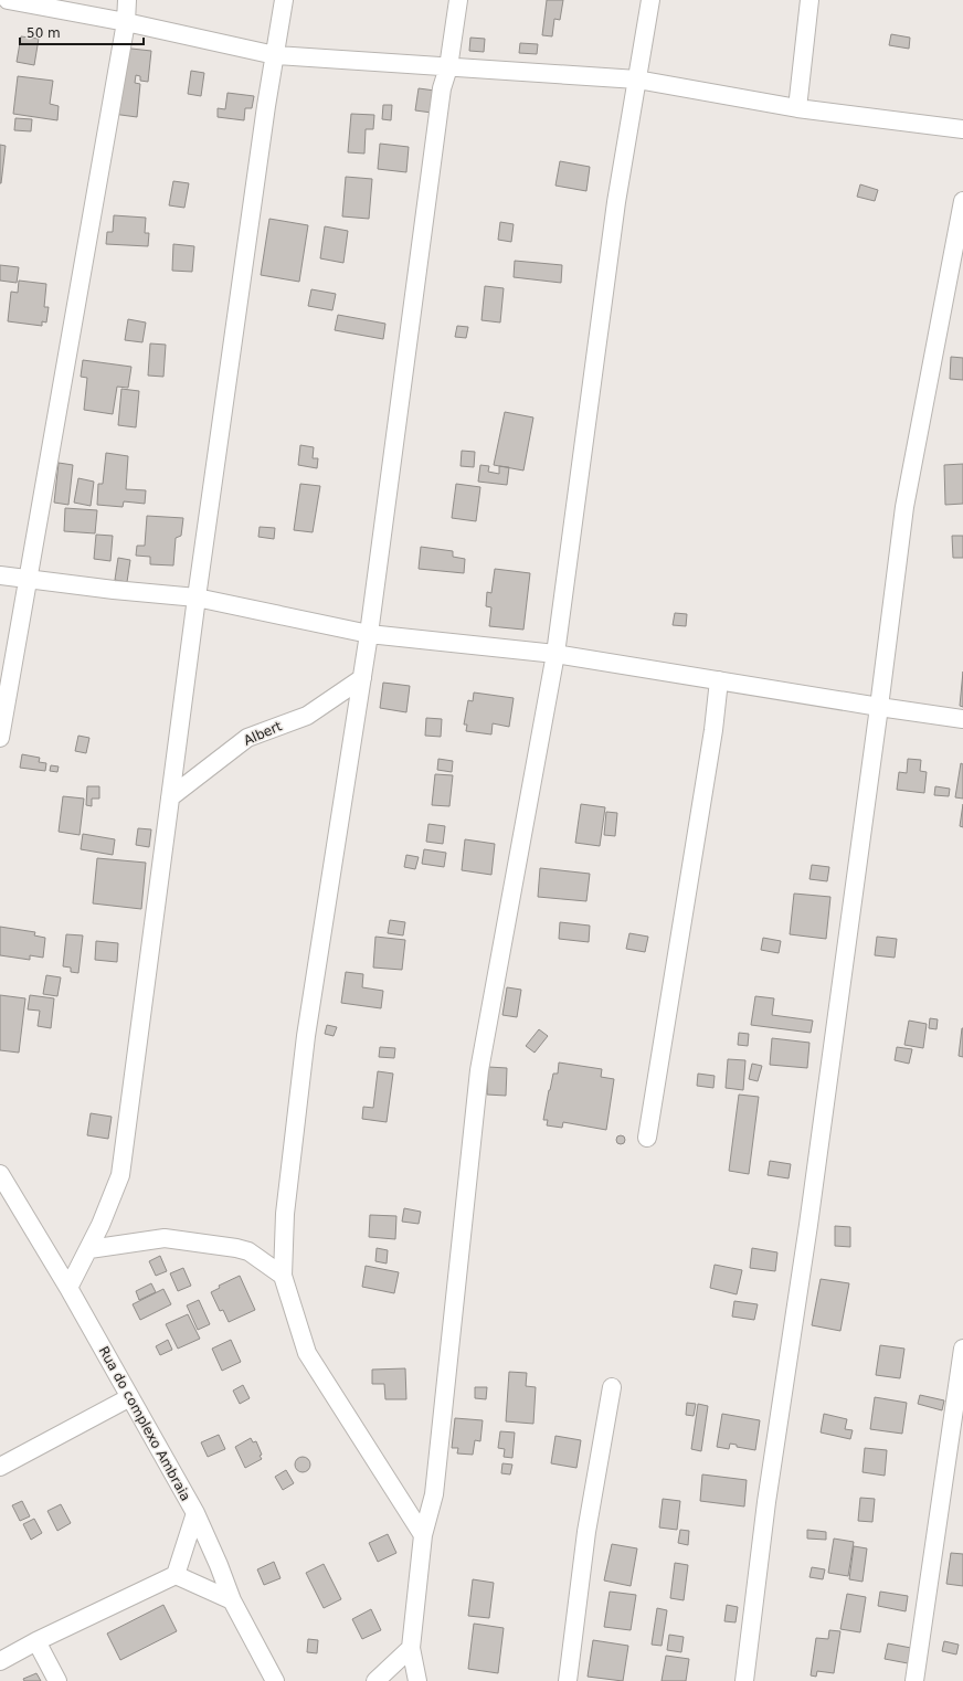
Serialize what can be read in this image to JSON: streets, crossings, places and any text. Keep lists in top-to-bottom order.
{
  "streets": {
    "street": ["Albert", "Rua do complexo Ambraia"]
  },
  "scale_bar": "50 m"
}
